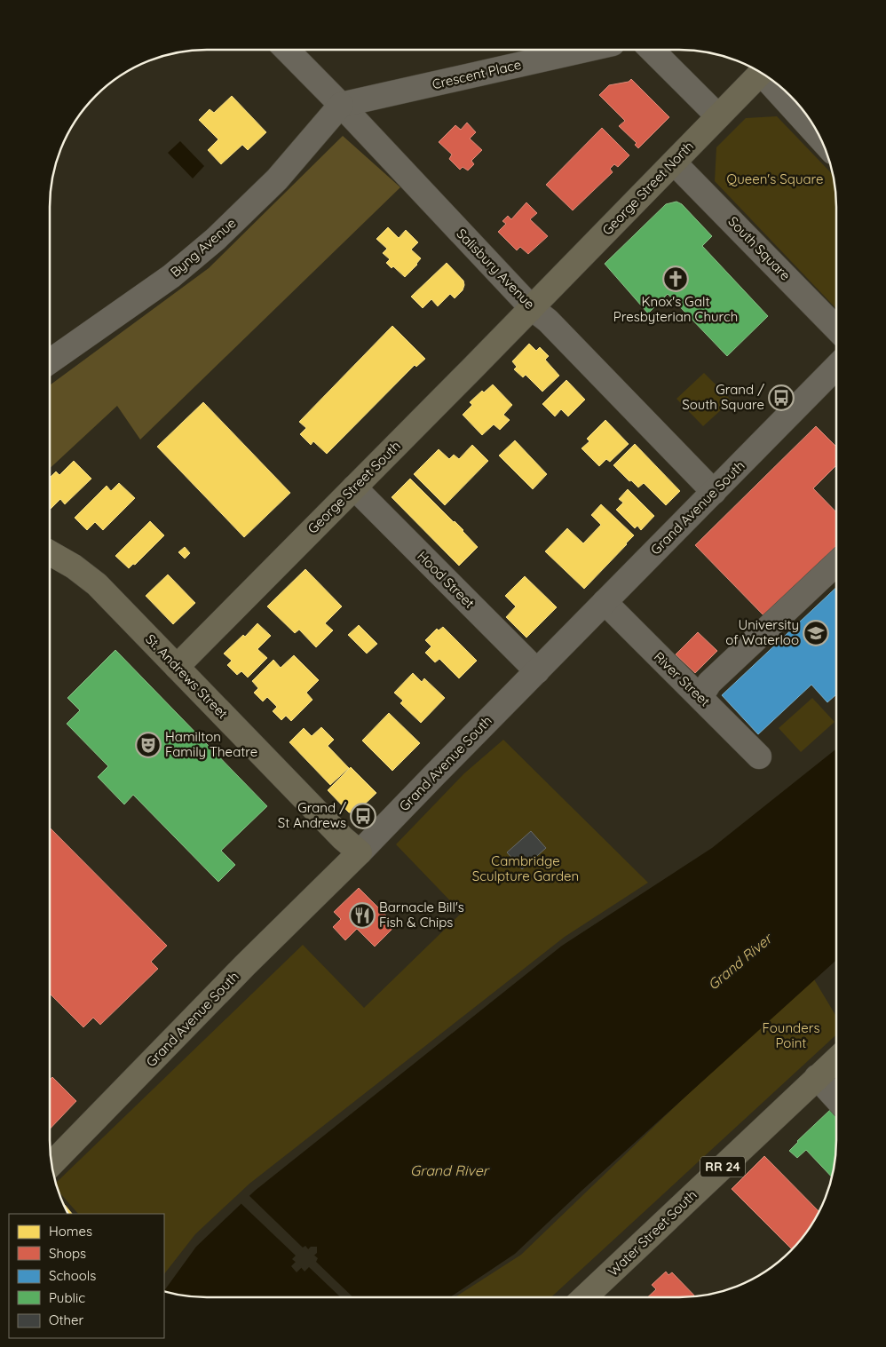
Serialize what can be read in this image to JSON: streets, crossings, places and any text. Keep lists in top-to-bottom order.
{
  "streets": {
    "main road": [
      "George Street North",
      "George Street South",
      "Grand Avenue South",
      "St. Andrews Street",
      "RR 24",
      "Water Street South"
    ],
    "street": [
      "Crescent Place",
      "Byng Avenue",
      "South Square",
      "Salisbury Avenue",
      "Hood Street",
      "River Street"
    ]
  },
  "crossings": [
    ["Crescent Place", "Byng Avenue"],
    ["Crescent Place", "Salisbury Avenue"],
    ["George Street North", "South Square"],
    ["George Street North", "Salisbury Avenue"],
    ["George Street North", "George Street South"],
    ["Byng Avenue", "Salisbury Avenue"],
    ["Salisbury Avenue", "George Street South"],
    ["Salisbury Avenue", "Grand Avenue South"],
    ["George Street South", "Hood Street"],
    ["George Street South", "St. Andrews Street"],
    ["Grand Avenue South", "Hood Street"],
    ["Grand Avenue South", "St. Andrews Street"],
    ["Grand Avenue South", "River Street"]
  ],
  "water": ["Grand River"],
  "parks": ["Queen's Square", "Cambridge Sculpture Garden", "Founders Point"],
  "places": {
    "church": ["Knox's Galt Presbyterian Church"],
    "bus stop": ["Grand / South Square", "Grand / St Andrews"],
    "school or university": ["University of Waterloo"],
    "theatre": ["Hamilton Family Theatre"],
    "restaurant": ["Barnacle Bill's Fish & Chips"]
  },
  "legend": [
    "Homes",
    "Shops",
    "Schools",
    "Public",
    "Other"
  ]
}
